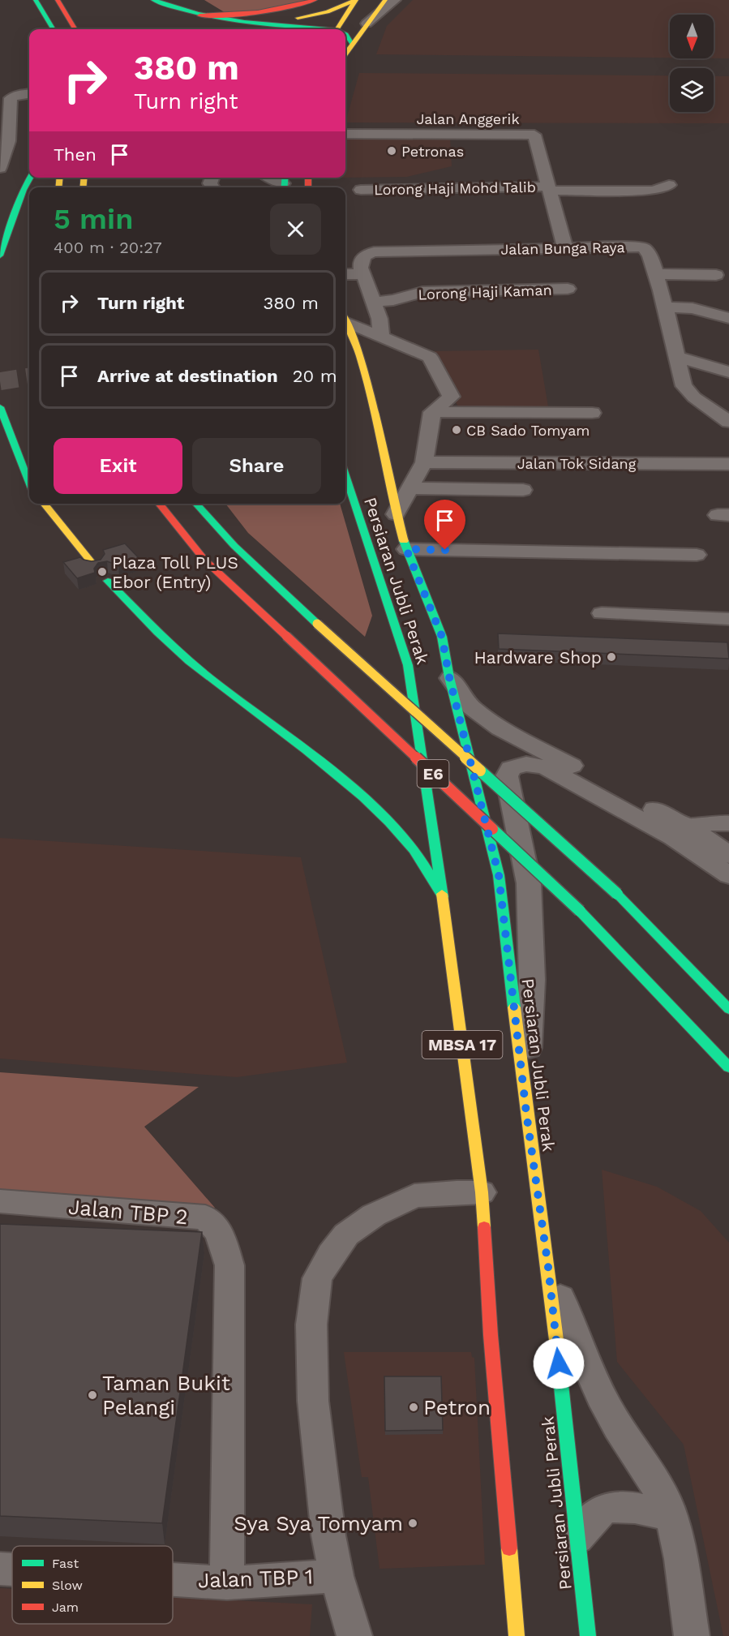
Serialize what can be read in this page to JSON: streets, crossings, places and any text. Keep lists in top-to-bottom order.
{
  "streets": {
    "main road": ["Persiaran Jubli Perak", "E6", "MBSA 17"],
    "street": [
      "Jalan Anggerik",
      "Lorong Haji Mohd Talib",
      "Jalan Bunga Raya",
      "Lorong Haji Kaman",
      "Jalan Tok Sidang",
      "Jalan TBP 2",
      "Jalan TBP 1"
    ]
  },
  "crossings": [
    ["Jalan Anggerik", "Lorong Haji Mohd Talib"],
    ["Jalan Anggerik", "Jalan Bunga Raya"],
    ["Jalan Bunga Raya", "Lorong Haji Kaman"],
    ["Jalan TBP 2", "Jalan TBP 1"]
  ],
  "places": [
    "Petronas",
    "CB Sado Tomyam",
    "Plaza Toll PLUS Ebor (Entry)",
    "Hardware Shop",
    "Taman Bukit Pelangi",
    "Petron",
    "Sya Sya Tomyam"
  ],
  "legend": ["Fast", "Slow", "Jam"],
  "north": "bottom",
  "page": {
    "turn": ["380 m", "Turn right"],
    "then": "Then",
    "heading": ["5 min", "400 m · 20:27"],
    "list": [
      {
        "name": "Turn right",
        "value": "380 m"
      },
      {
        "name": "Arrive at destination",
        "value": "20 m"
      }
    ],
    "buttons": ["Exit", "Share"]
  }
}
